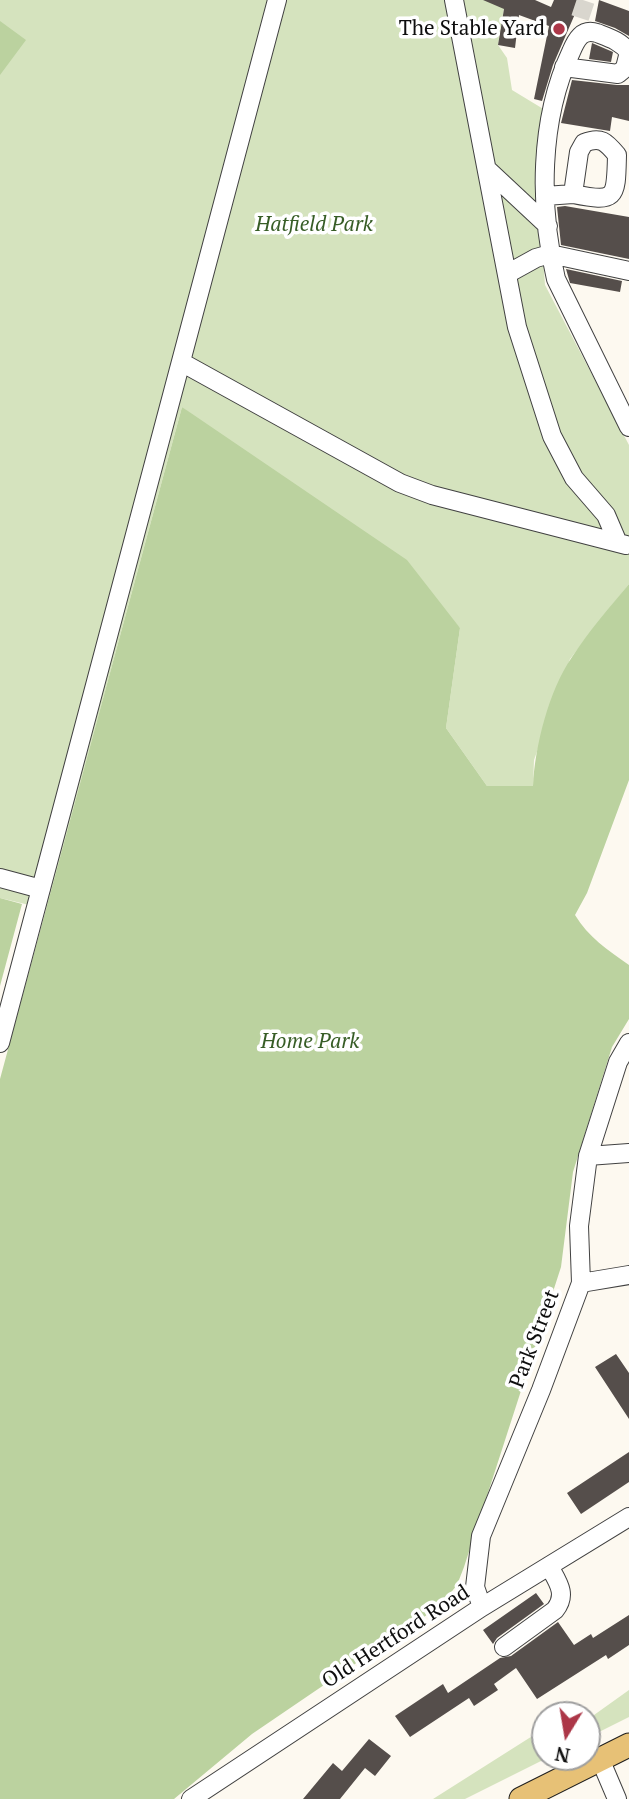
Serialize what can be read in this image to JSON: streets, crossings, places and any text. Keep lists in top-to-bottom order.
{
  "streets": {
    "street": ["Park Street", "Old Hertford Road"]
  },
  "crossings": [
    ["Park Street", "Old Hertford Road"]
  ],
  "parks": ["Hatfield Park", "Home Park"],
  "places": ["The Stable Yard"],
  "north": "bottom"
}
